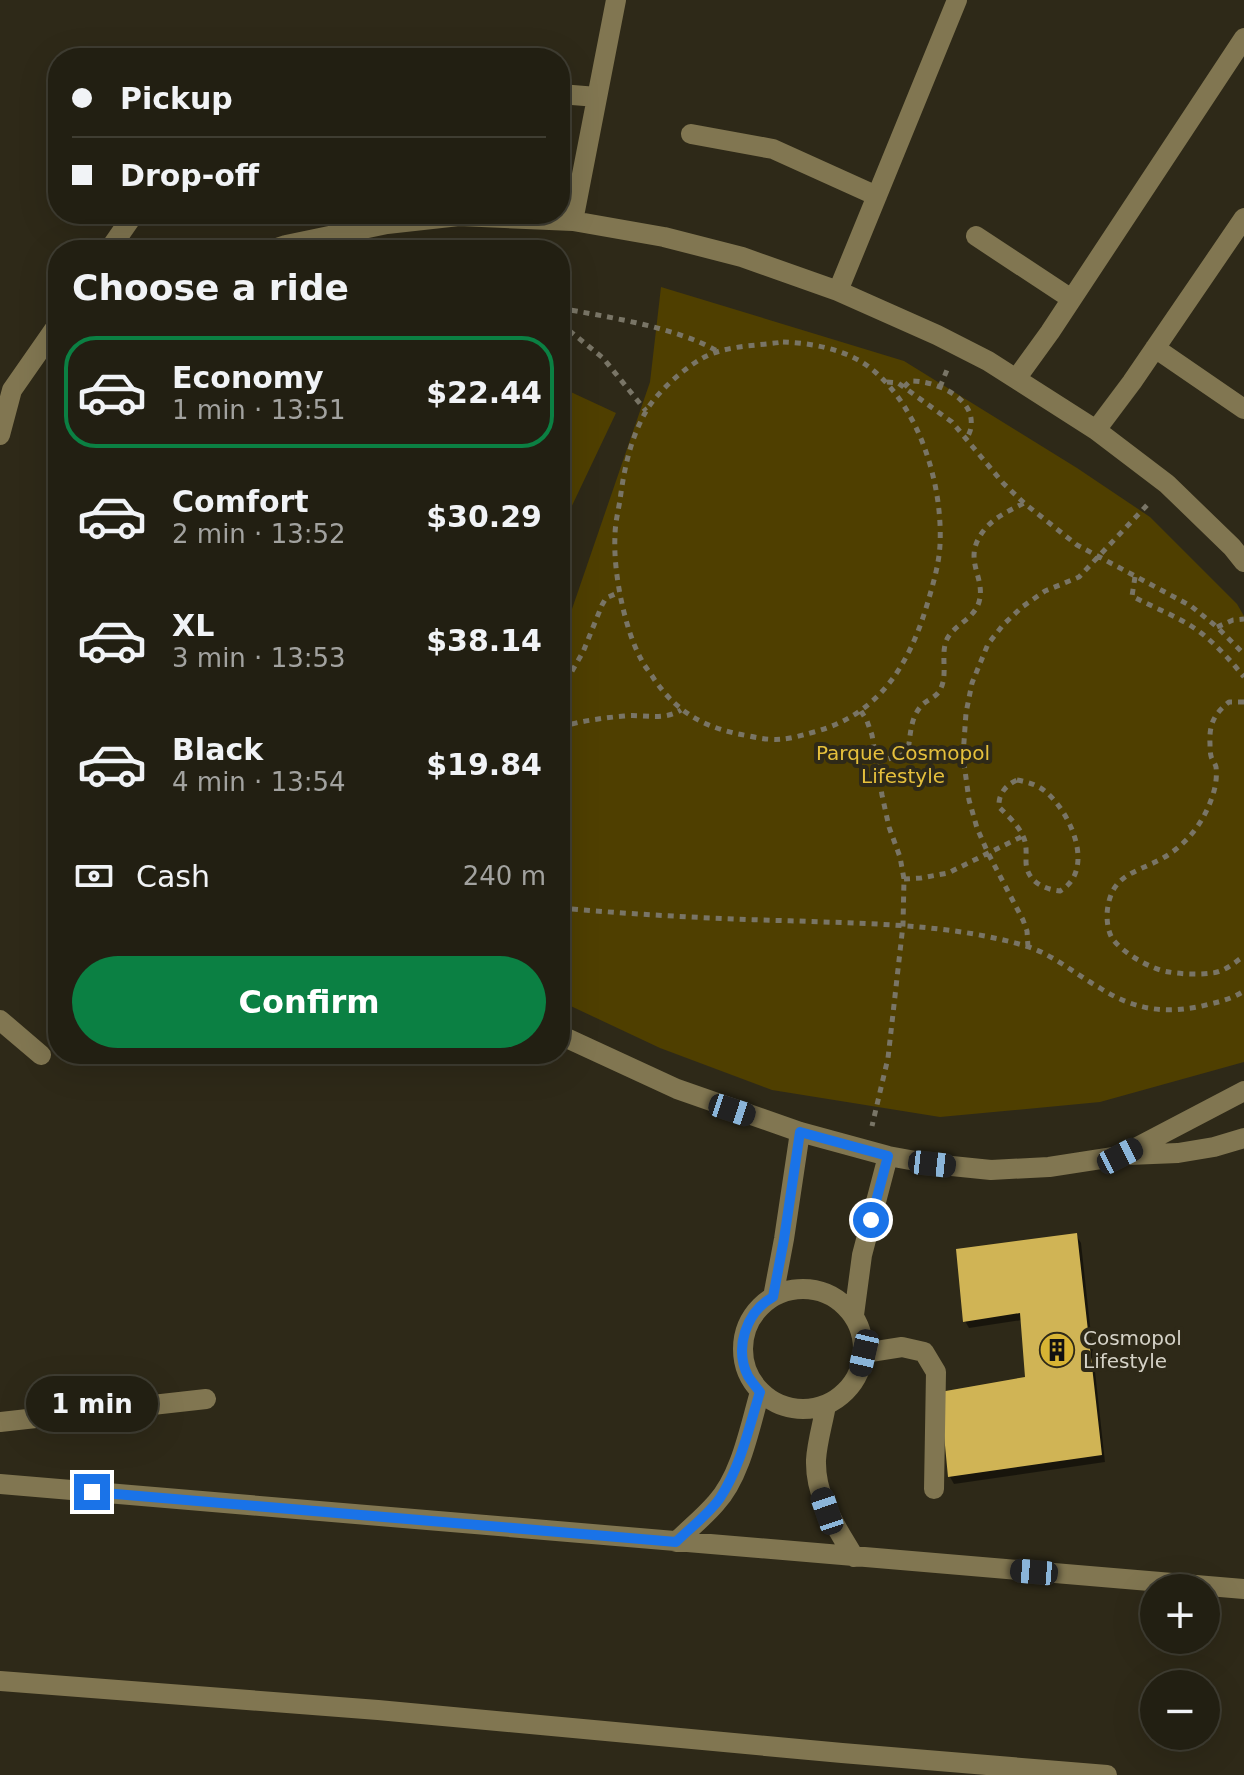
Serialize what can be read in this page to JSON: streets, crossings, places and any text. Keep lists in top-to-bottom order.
{
  "parks": ["Parque Cosmopol Lifestyle"],
  "places": {
    "building": ["Cosmopol Lifestyle"]
  },
  "page": {
    "banner": ["Pickup", "Drop-off"],
    "heading": "Choose a ride",
    "list": [
      {
        "name": "Economy",
        "note": "1 min · 13:51",
        "value": "$22.44"
      },
      {
        "name": "Comfort",
        "note": "2 min · 13:52",
        "value": "$30.29"
      },
      {
        "name": "XL",
        "note": "3 min · 13:53",
        "value": "$38.14"
      },
      {
        "name": "Black",
        "note": "4 min · 13:54",
        "value": "$19.84"
      }
    ],
    "pay": ["Cash", "240 m"],
    "buttons": "Confirm",
    "bubble": "1 min",
    "map_buttons": ["+", "−"]
  }
}
